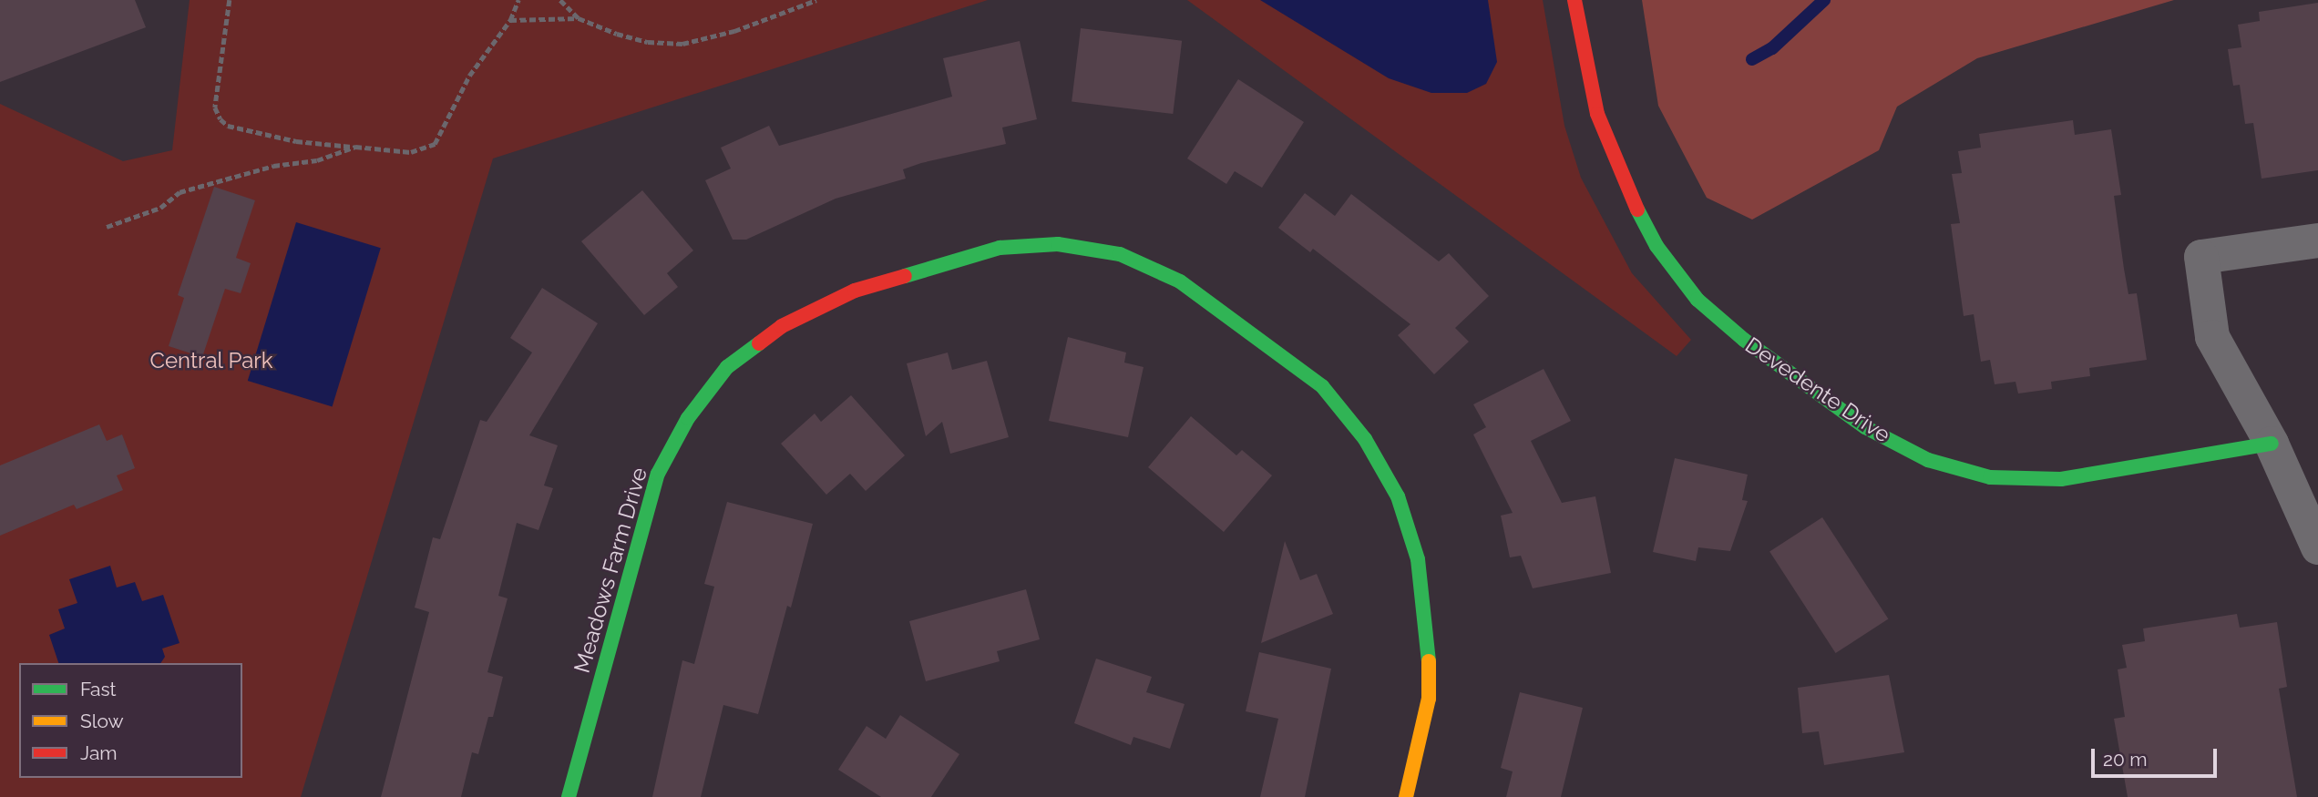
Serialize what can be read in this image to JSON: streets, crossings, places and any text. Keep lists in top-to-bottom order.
{
  "streets": {
    "street": ["Devedente Drive", "Meadows Farm Drive"]
  },
  "parks": ["Central Park"],
  "legend": ["Fast", "Slow", "Jam"],
  "scale_bar": "20 m"
}
